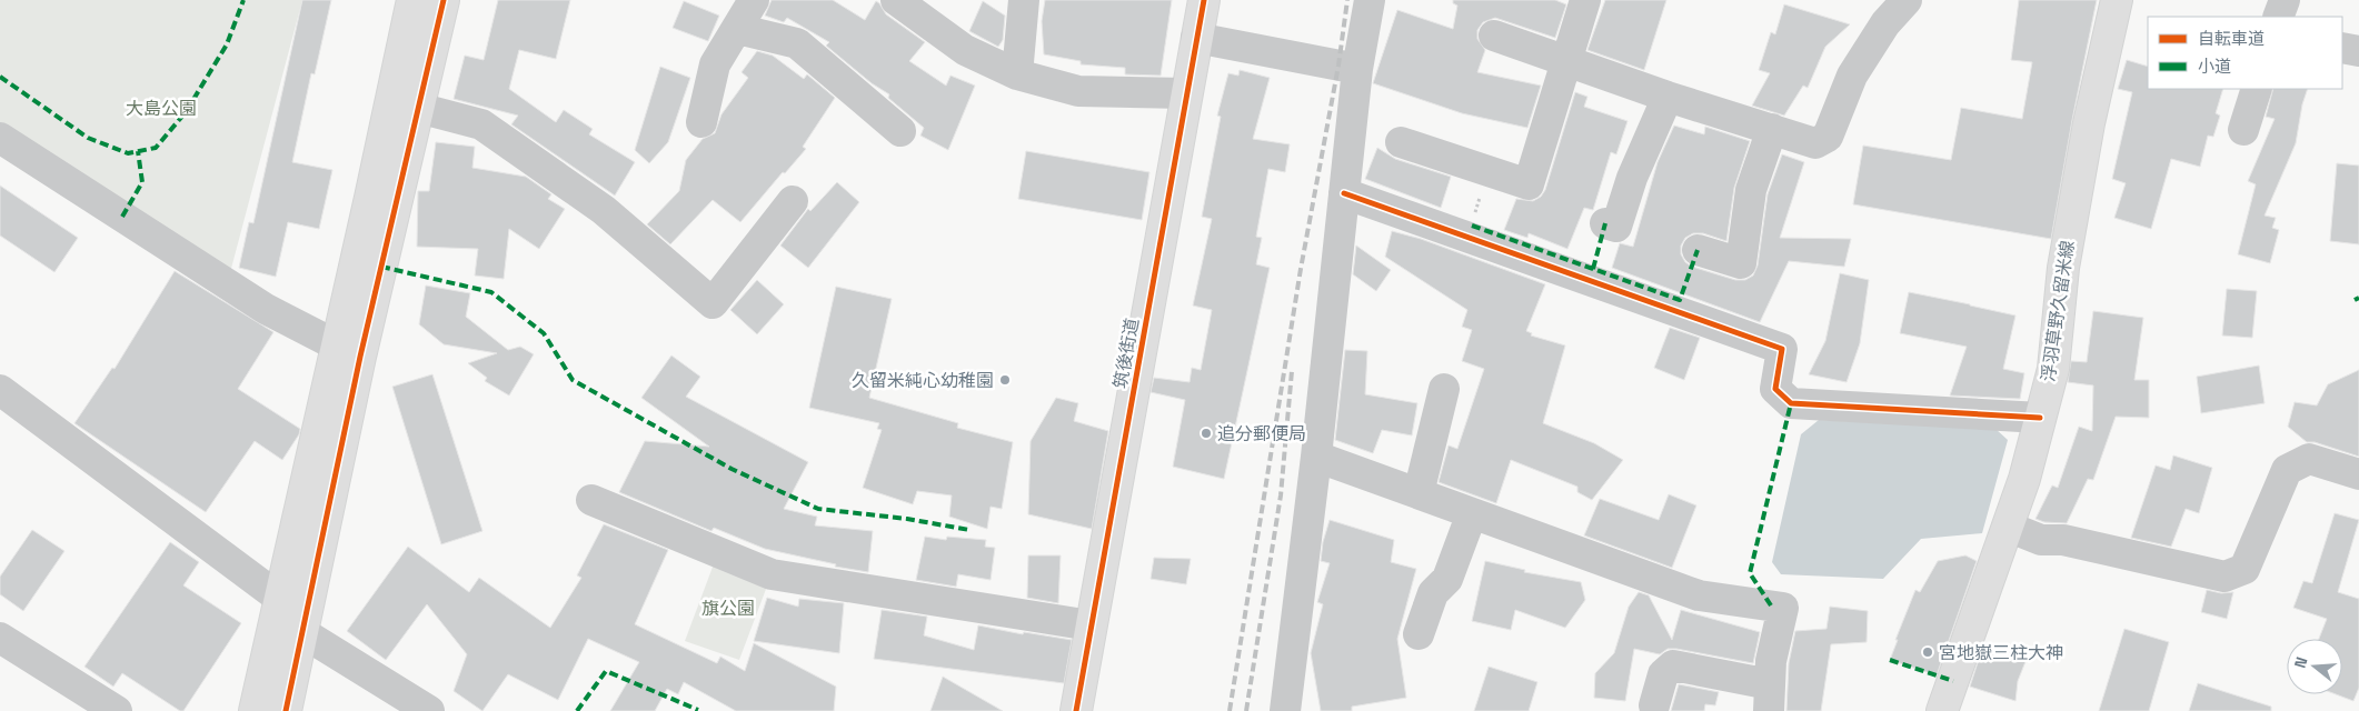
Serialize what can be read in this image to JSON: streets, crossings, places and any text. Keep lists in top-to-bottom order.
{
  "streets": {
    "street": ["浮羽草野久留米線", "筑後街道"]
  },
  "parks": ["大島公園", "旗公園"],
  "places": ["久留米純心幼稚園", "追分郵便局", "宮地嶽三柱大神"],
  "legend": ["自転車道", "小道"],
  "north": "left"
}
